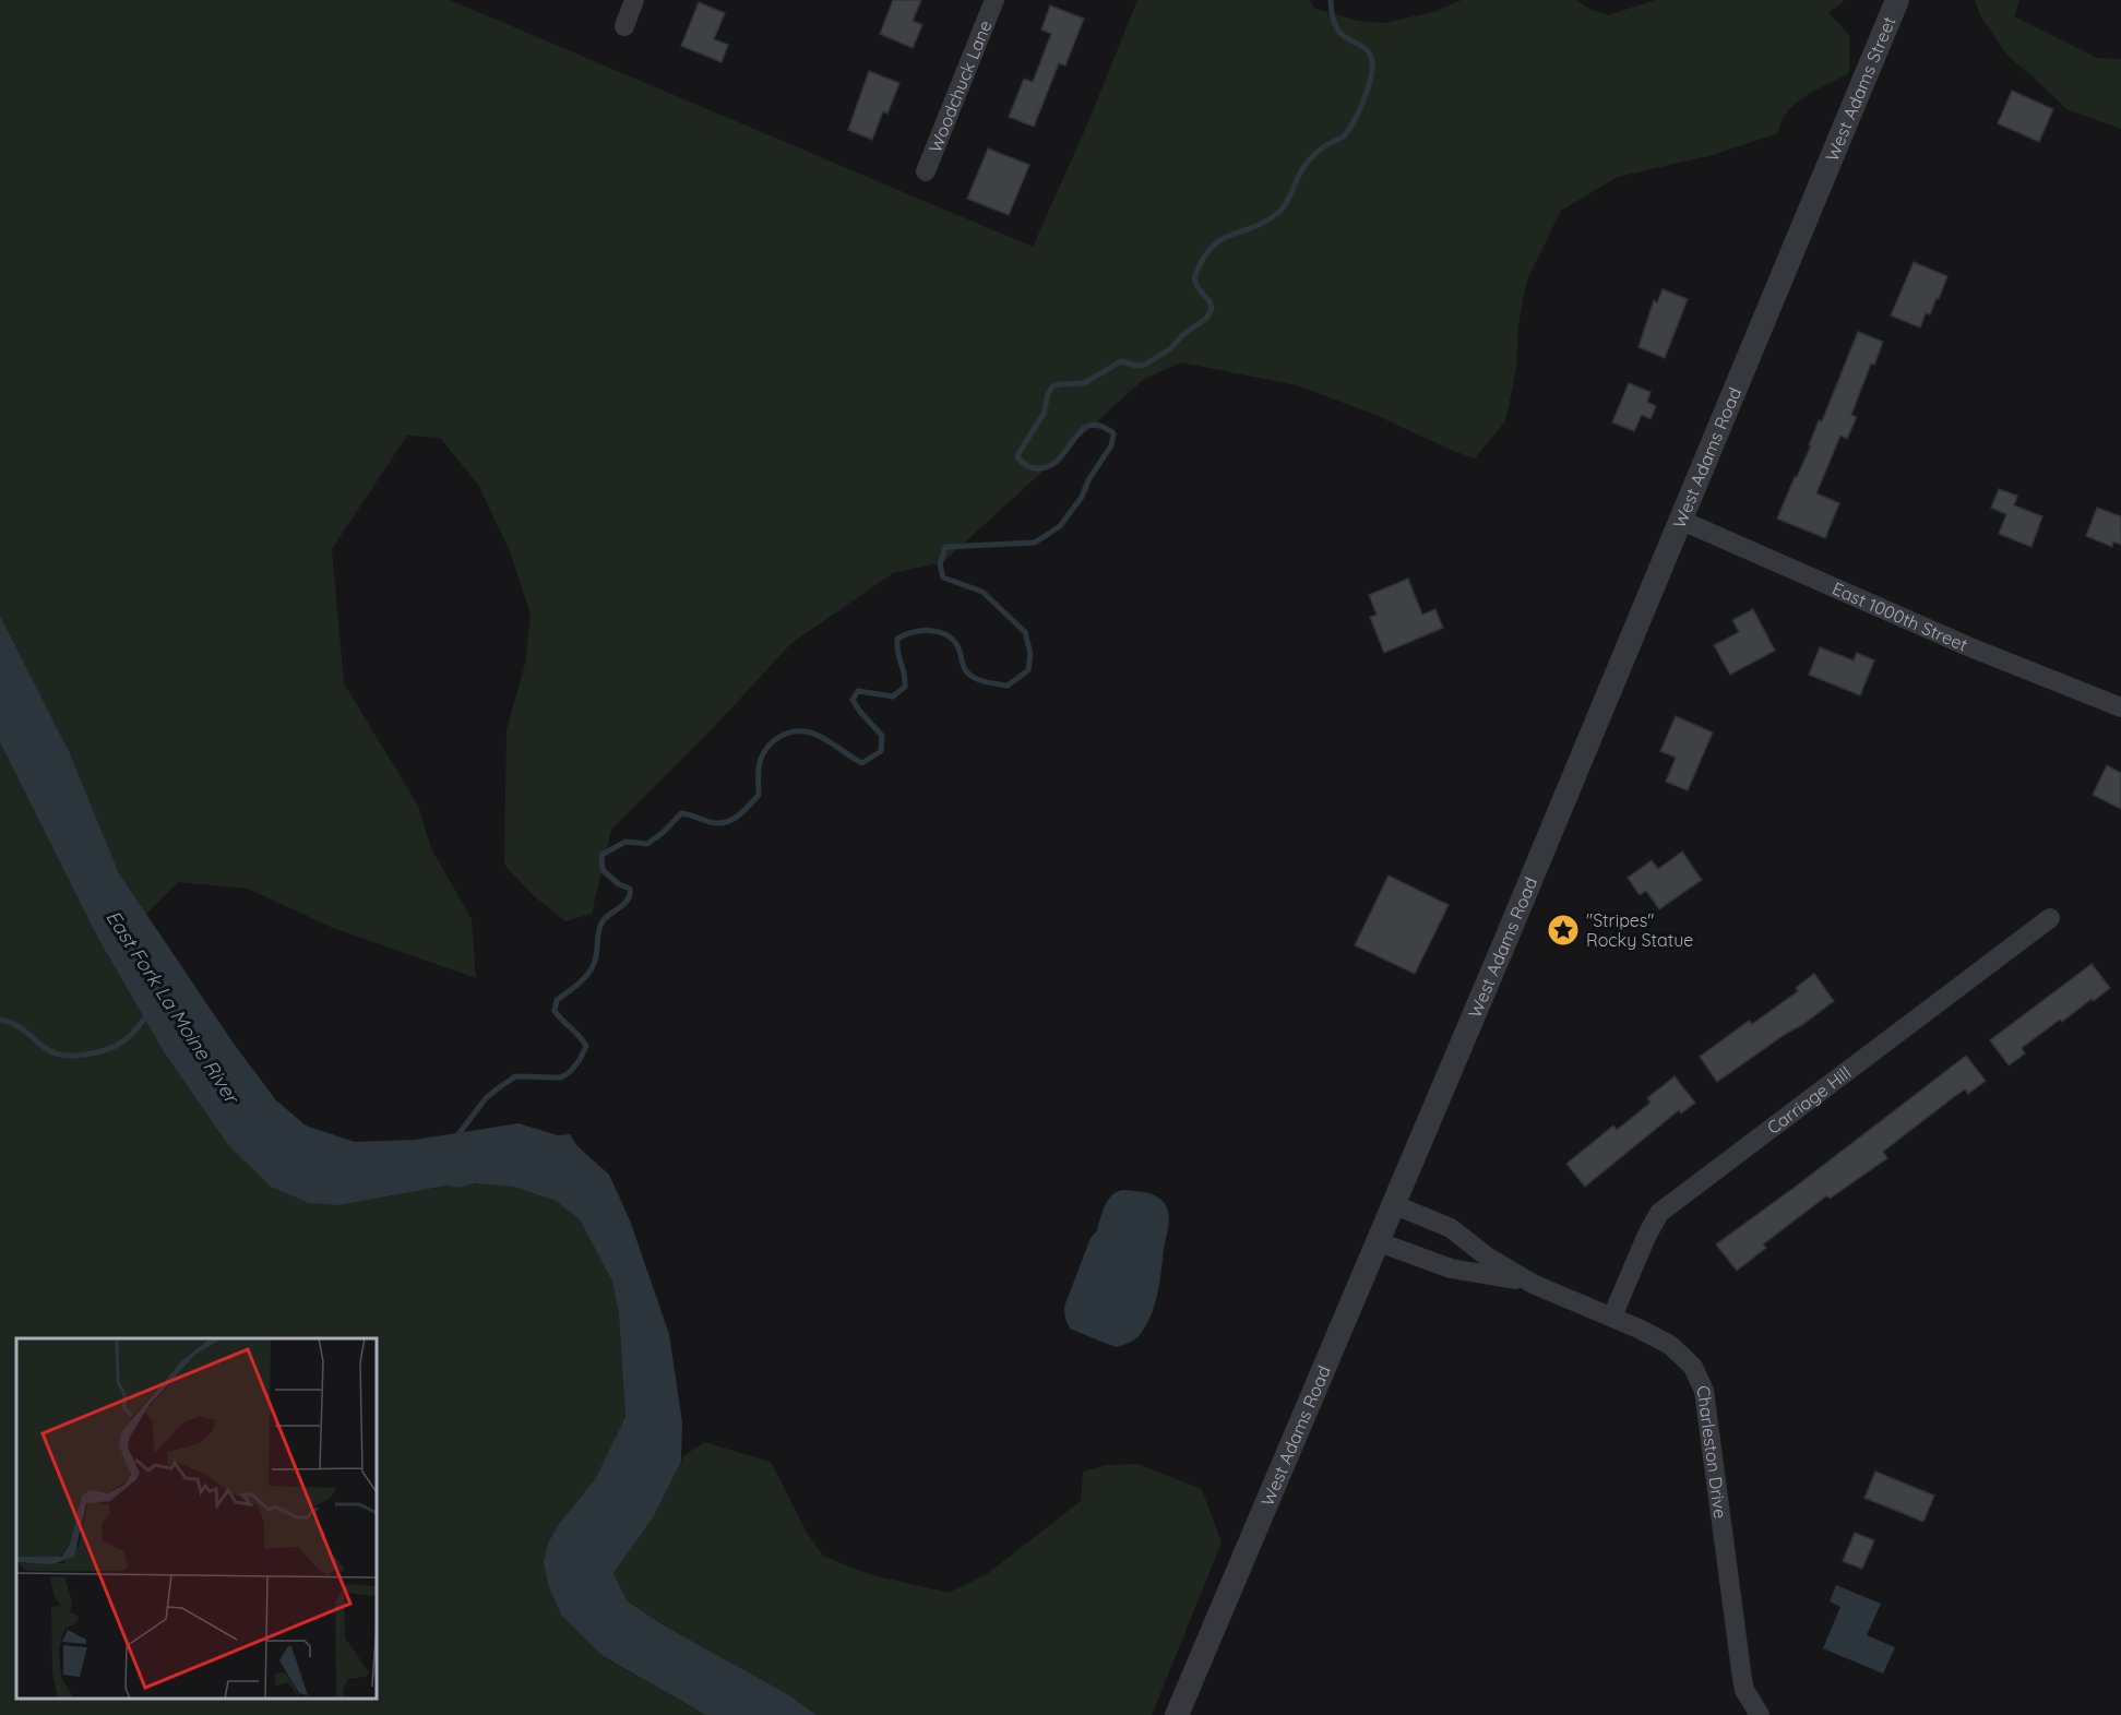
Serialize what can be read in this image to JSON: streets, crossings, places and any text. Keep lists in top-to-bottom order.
{
  "streets": {
    "street": [
      "Woodchuck Lane",
      "West Adams Street",
      "West Adams Road",
      "East 1000th Street",
      "Carriage Hill",
      "Charleston Drive"
    ]
  },
  "crossings": [
    ["West Adams Street", "West Adams Road"],
    ["West Adams Road", "East 1000th Street"],
    ["West Adams Road", "Charleston Drive"],
    ["Carriage Hill", "Charleston Drive"]
  ],
  "water": ["East Fork La Moine River"],
  "places": {
    "place": ["\"Stripes\" Rocky Statue"]
  }
}
